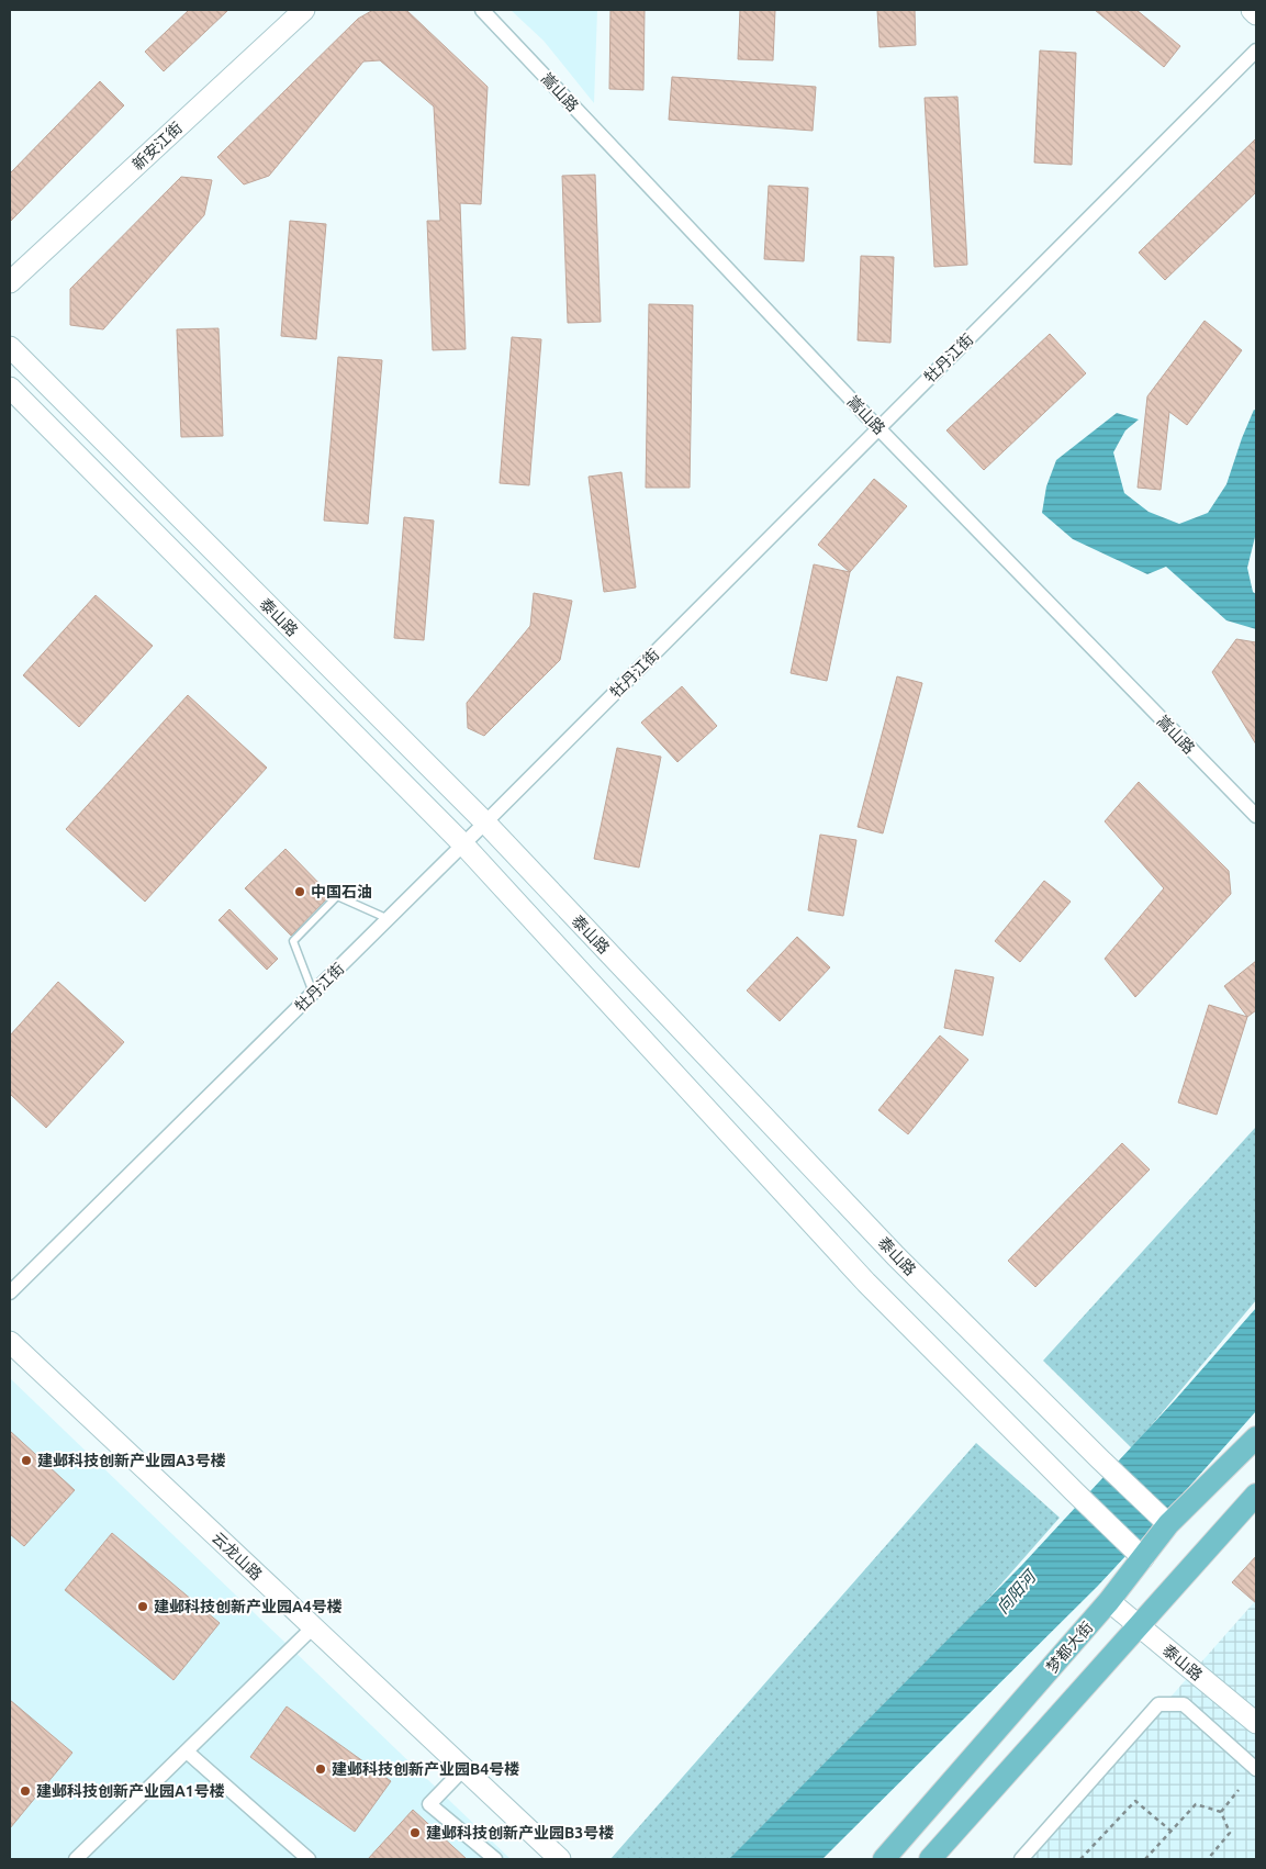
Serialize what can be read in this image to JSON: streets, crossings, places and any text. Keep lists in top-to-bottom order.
{
  "streets": {
    "main road": ["梦都大街"],
    "street": [
      "嵩山路",
      "新安江街",
      "牡丹江街",
      "泰山路",
      "云龙山路"
    ]
  },
  "crossings": [
    ["嵩山路", "牡丹江街"],
    ["牡丹江街", "泰山路"],
    ["泰山路", "梦都大街"]
  ],
  "water": ["向阳河"],
  "places": [
    "中国石油",
    "建邺科技创新产业园A3号楼",
    "建邺科技创新产业园A4号楼",
    "建邺科技创新产业园B4号楼",
    "建邺科技创新产业园A1号楼",
    "建邺科技创新产业园B3号楼"
  ]
}
